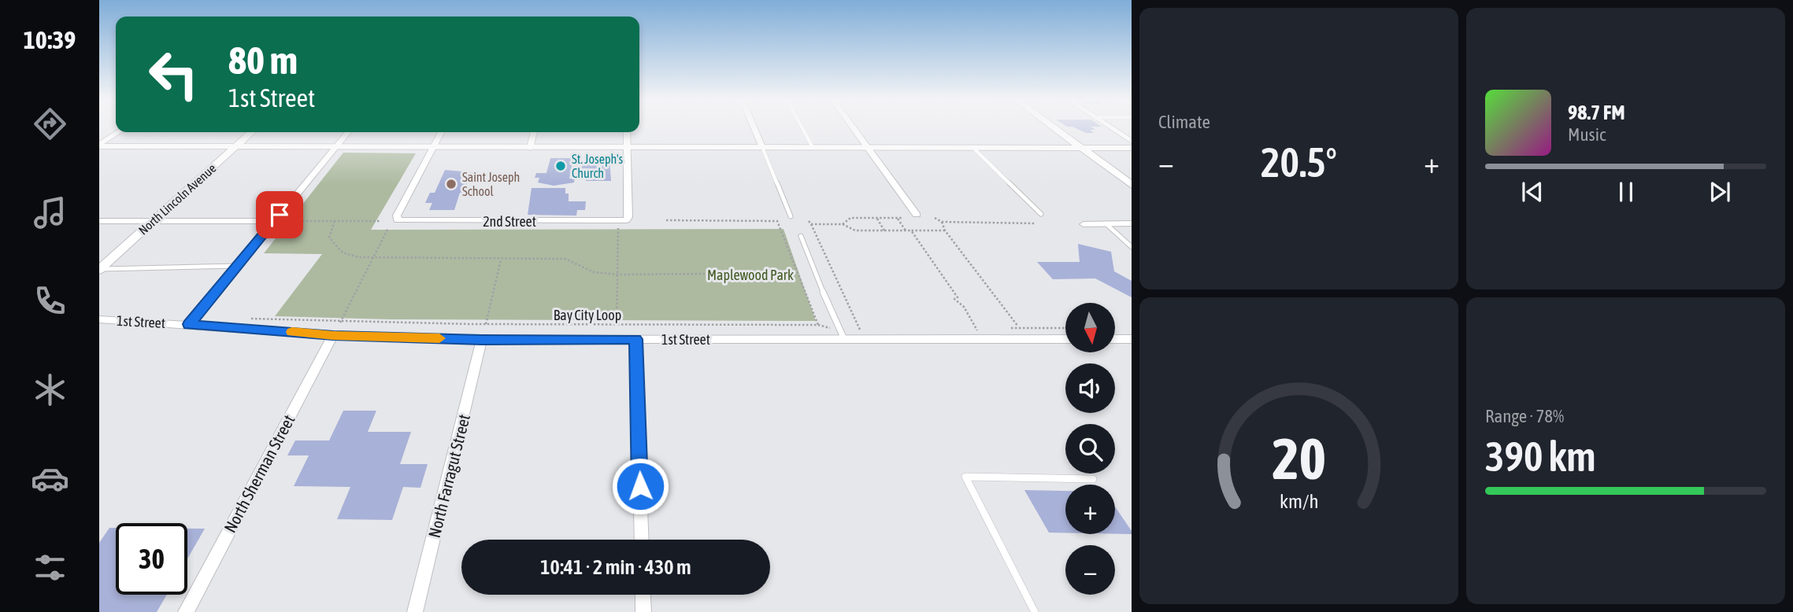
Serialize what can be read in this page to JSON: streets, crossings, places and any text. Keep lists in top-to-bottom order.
{
  "streets": {
    "street": [
      "North Lincoln Avenue",
      "2nd Street",
      "1st Street",
      "North Sherman Street",
      "North Farragut Street"
    ],
    "path": ["Bay City Loop"]
  },
  "crossings": [
    ["Bay City Loop", "1st Street"],
    ["1st Street", "North Sherman Street"],
    ["1st Street", "North Farragut Street"]
  ],
  "parks": ["Maplewood Park"],
  "places": ["St. Joseph's Church", "Saint Joseph School"],
  "north": "bottom",
  "page": {
    "tabs": "10:39",
    "tile": [
      "Climate",
      ["Range · 78%", "390 km"]
    ],
    "turn": ["80 m", "1st Street"],
    "song": ["98.7 FM", "Music"],
    "heat": ["−", "20.5°", "+"],
    "map_buttons": ["+", "−"],
    "limit": "30",
    "trip": "10:41 · 2 min · 430 m",
    "gauge": ["20", "km/h"]
  }
}
